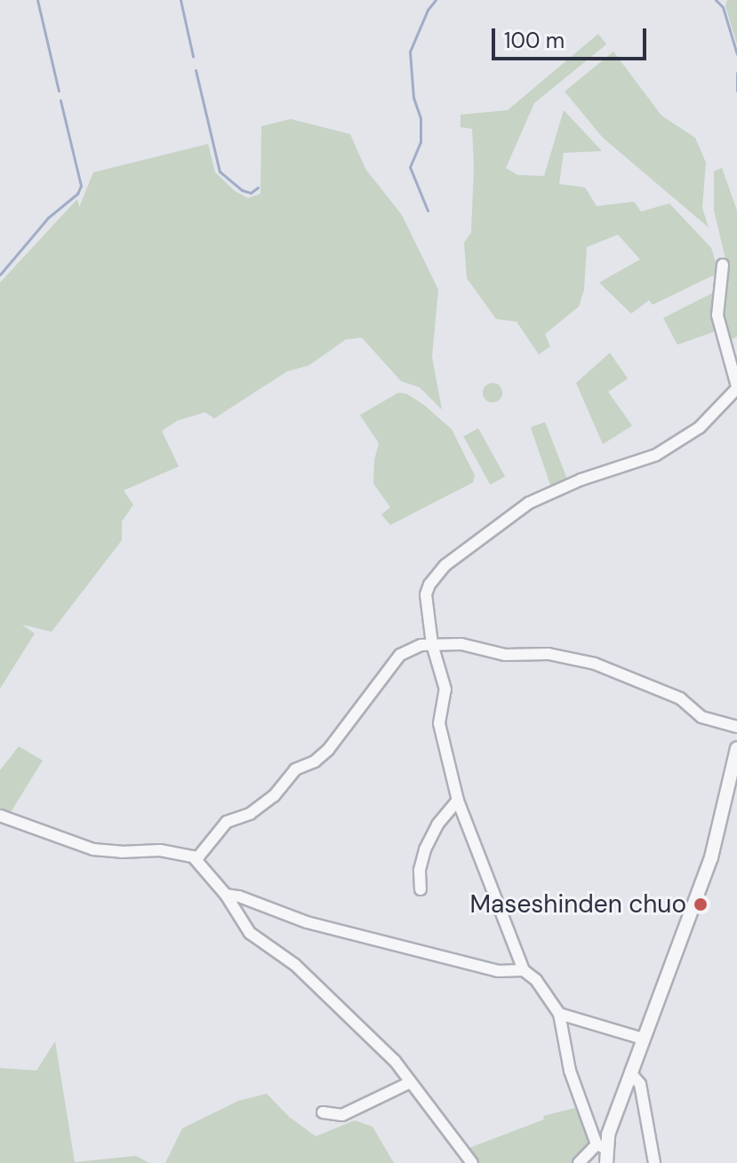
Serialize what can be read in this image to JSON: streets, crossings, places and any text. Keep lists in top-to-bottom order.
{
  "places": ["Maseshinden chuo"],
  "scale_bar": "100 m"
}
